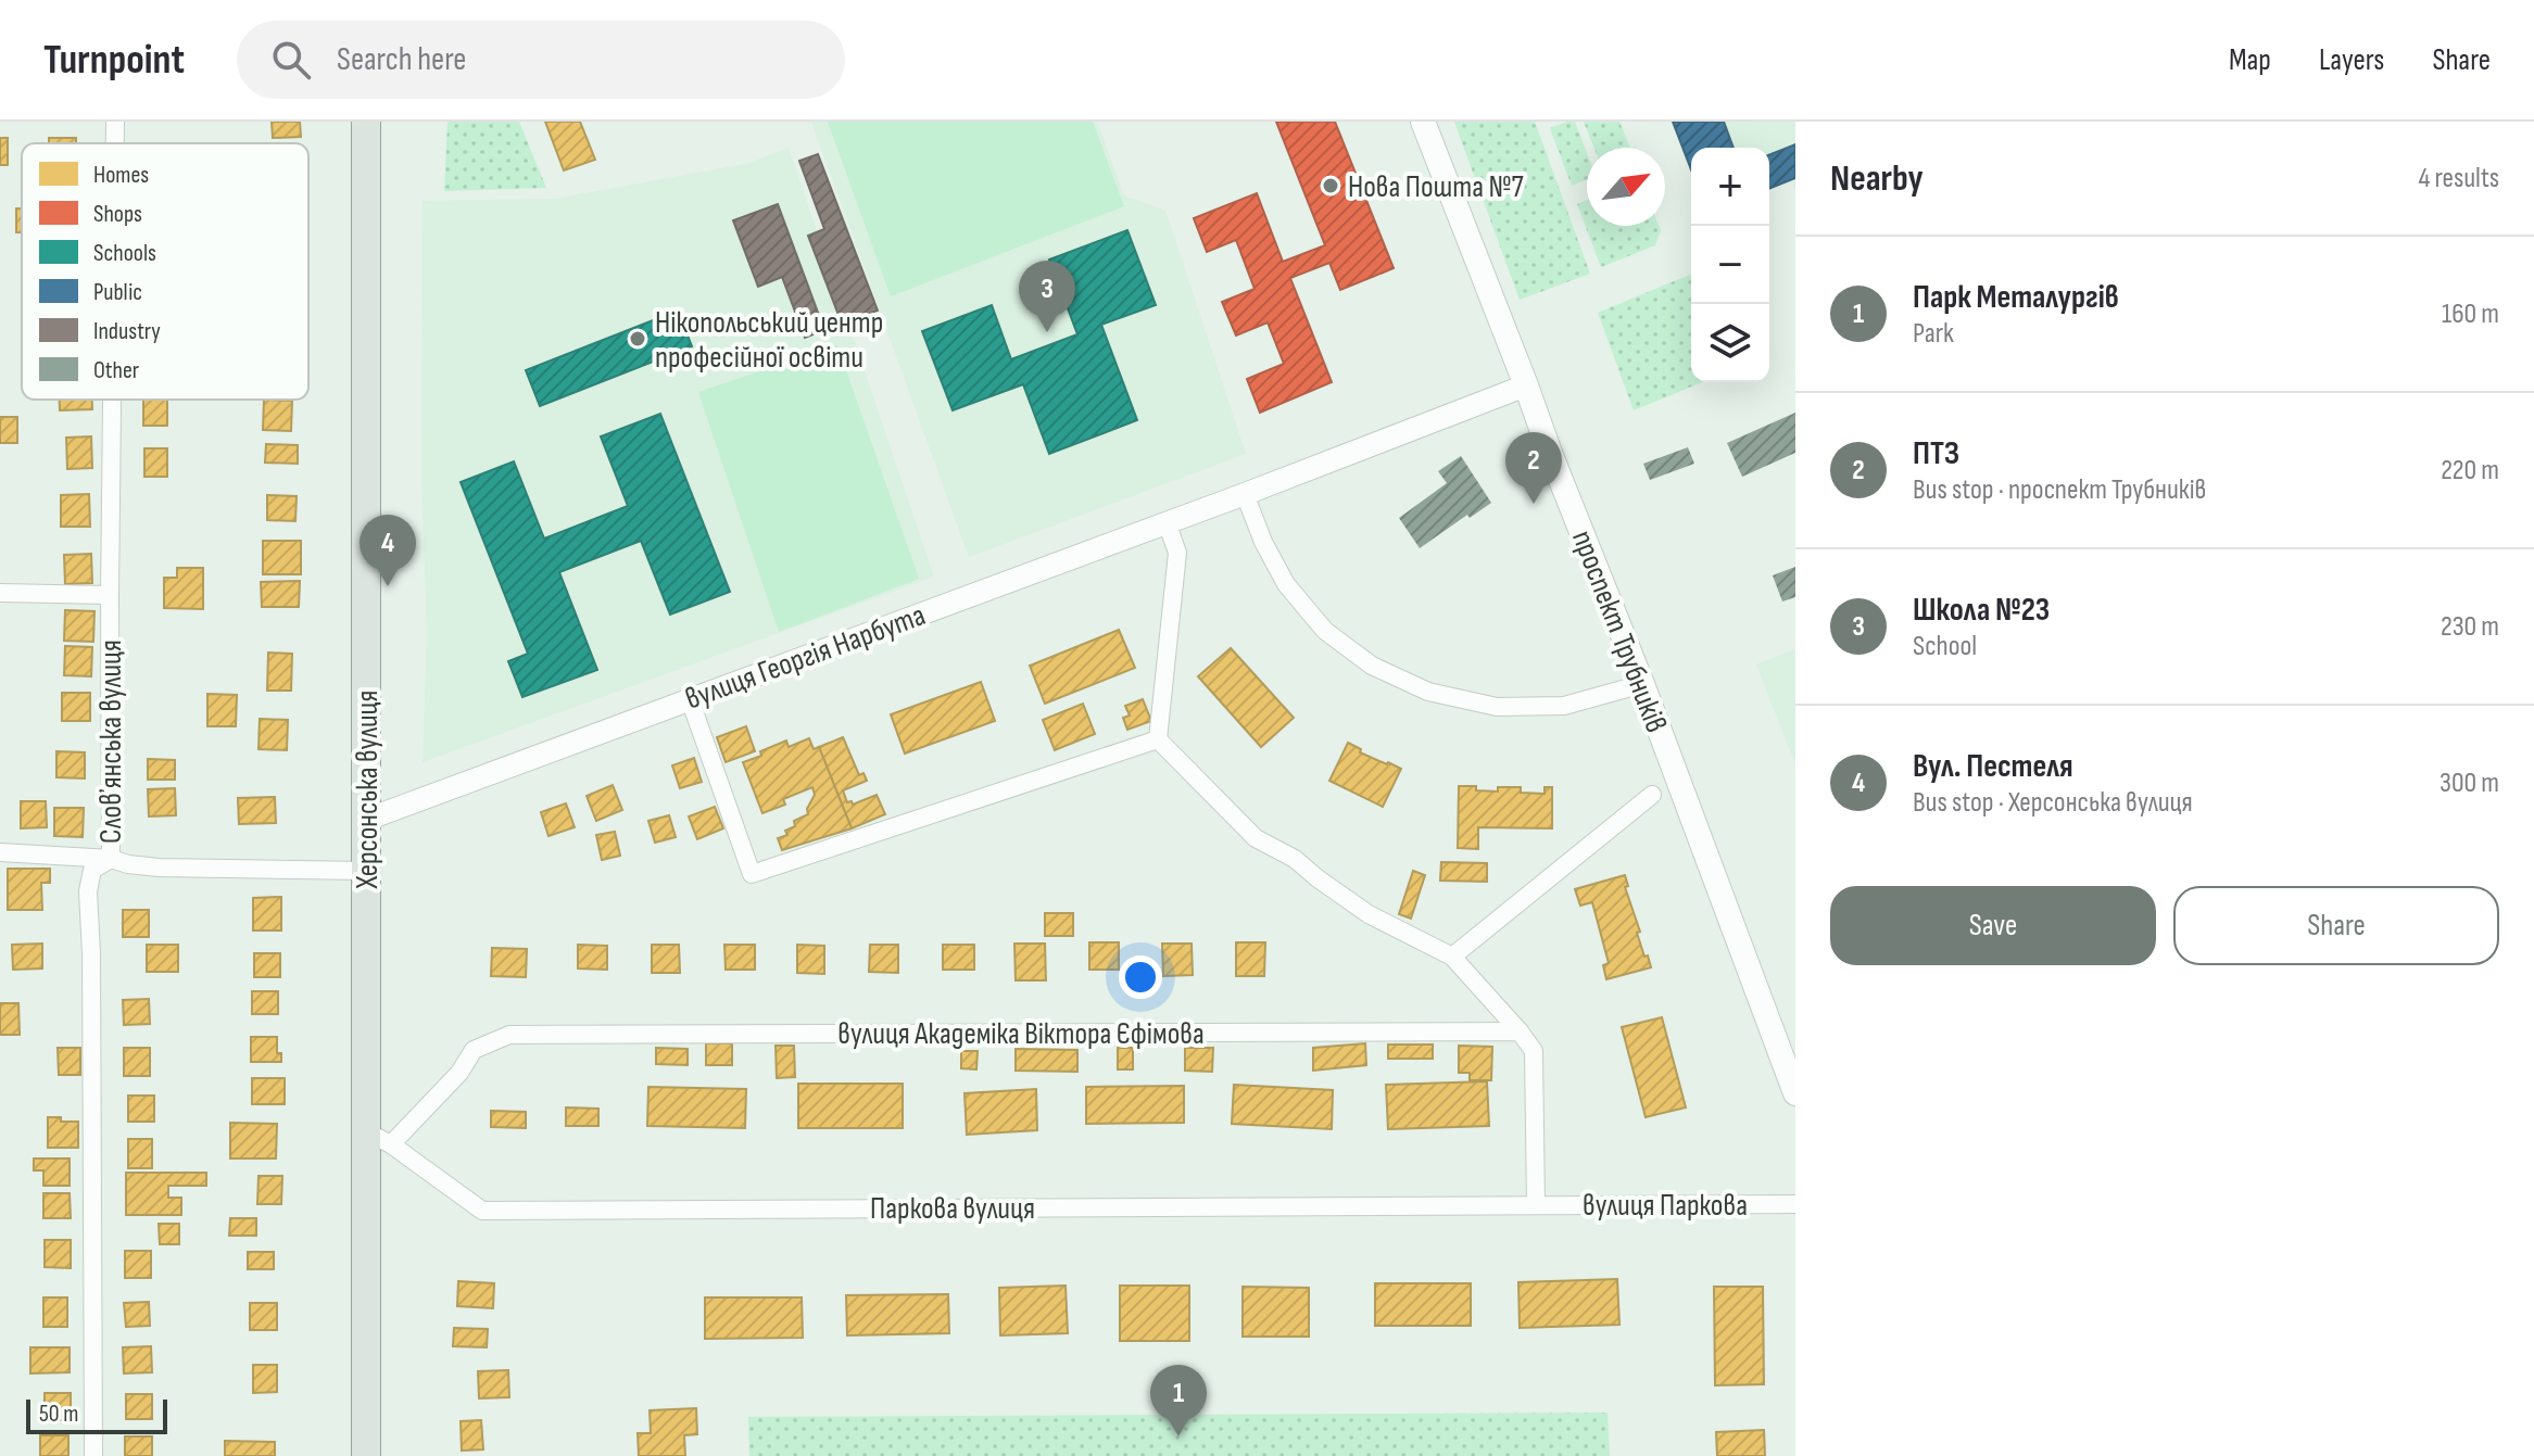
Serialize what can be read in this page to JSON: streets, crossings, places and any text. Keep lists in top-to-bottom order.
{
  "streets": {
    "main road": ["проспект Трубників", "Херсонська вулиця"],
    "street": [
      "вулиця Георгія Нарбута",
      "Словʼянська вулиця",
      "вулиця Академіка Віктора Єфімова",
      "вулиця Паркова",
      "Паркова вулиця"
    ]
  },
  "crossings": [
    ["проспект Трубників", "вулиця Георгія Нарбута"],
    ["вулиця Георгія Нарбута", "Херсонська вулиця"],
    ["Херсонська вулиця", "вулиця Академіка Віктора Єфімова"],
    ["Херсонська вулиця", "Паркова вулиця"],
    ["вулиця Академіка Віктора Єфімова", "Паркова вулиця"],
    ["вулиця Паркова", "Паркова вулиця"]
  ],
  "places": ["Нова Пошта №7", "Нікопольський центр професійної освіти"],
  "legend": [
    "Homes",
    "Shops",
    "Schools",
    "Public",
    "Industry",
    "Other"
  ],
  "scale_bar": "50 m",
  "north": "top right",
  "page": {
    "header": "Turnpoint",
    "search": "Search here",
    "nav": ["Map", "Layers", "Share"],
    "heading": ["Nearby", "4 results"],
    "map_buttons": ["+", "−"],
    "list": [
      {
        "mark": "1",
        "name": "Парк Металургів",
        "note": "Park",
        "value": "160 m"
      },
      {
        "mark": "2",
        "name": "ПТЗ",
        "note": "Bus stop · проспект Трубників",
        "value": "220 m"
      },
      {
        "mark": "3",
        "name": "Школа №23",
        "note": "School",
        "value": "230 m"
      },
      {
        "mark": "4",
        "name": "Вул. Пестеля",
        "note": "Bus stop · Херсонська вулиця",
        "value": "300 m"
      }
    ],
    "pins": [
      "3",
      "2",
      "4",
      "1"
    ],
    "buttons": ["Save", "Share"],
    "scale": "50 m"
  }
}
